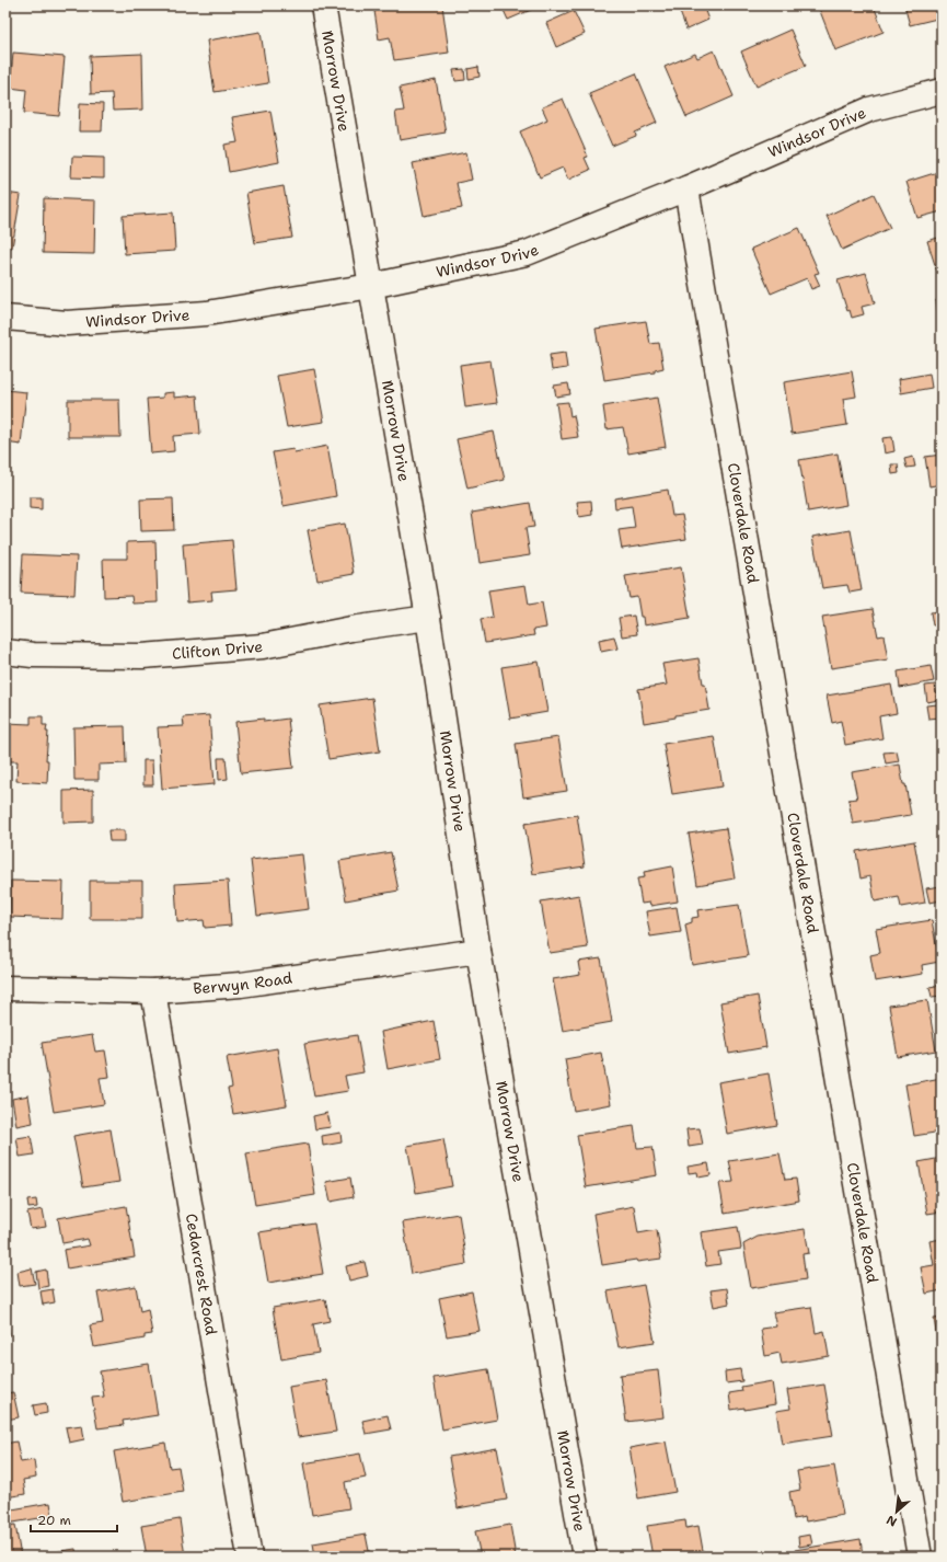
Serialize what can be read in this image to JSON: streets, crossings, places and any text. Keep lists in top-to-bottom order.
{
  "streets": {
    "street": [
      "Morrow Drive",
      "Windsor Drive",
      "Cloverdale Road",
      "Clifton Drive",
      "Berwyn Road",
      "Cedarcrest Road"
    ]
  },
  "crossings": [
    ["Morrow Drive", "Windsor Drive"],
    ["Morrow Drive", "Clifton Drive"],
    ["Morrow Drive", "Berwyn Road"],
    ["Windsor Drive", "Cloverdale Road"],
    ["Berwyn Road", "Cedarcrest Road"]
  ],
  "scale_bar": "20 m",
  "north": "bottom left"
}
